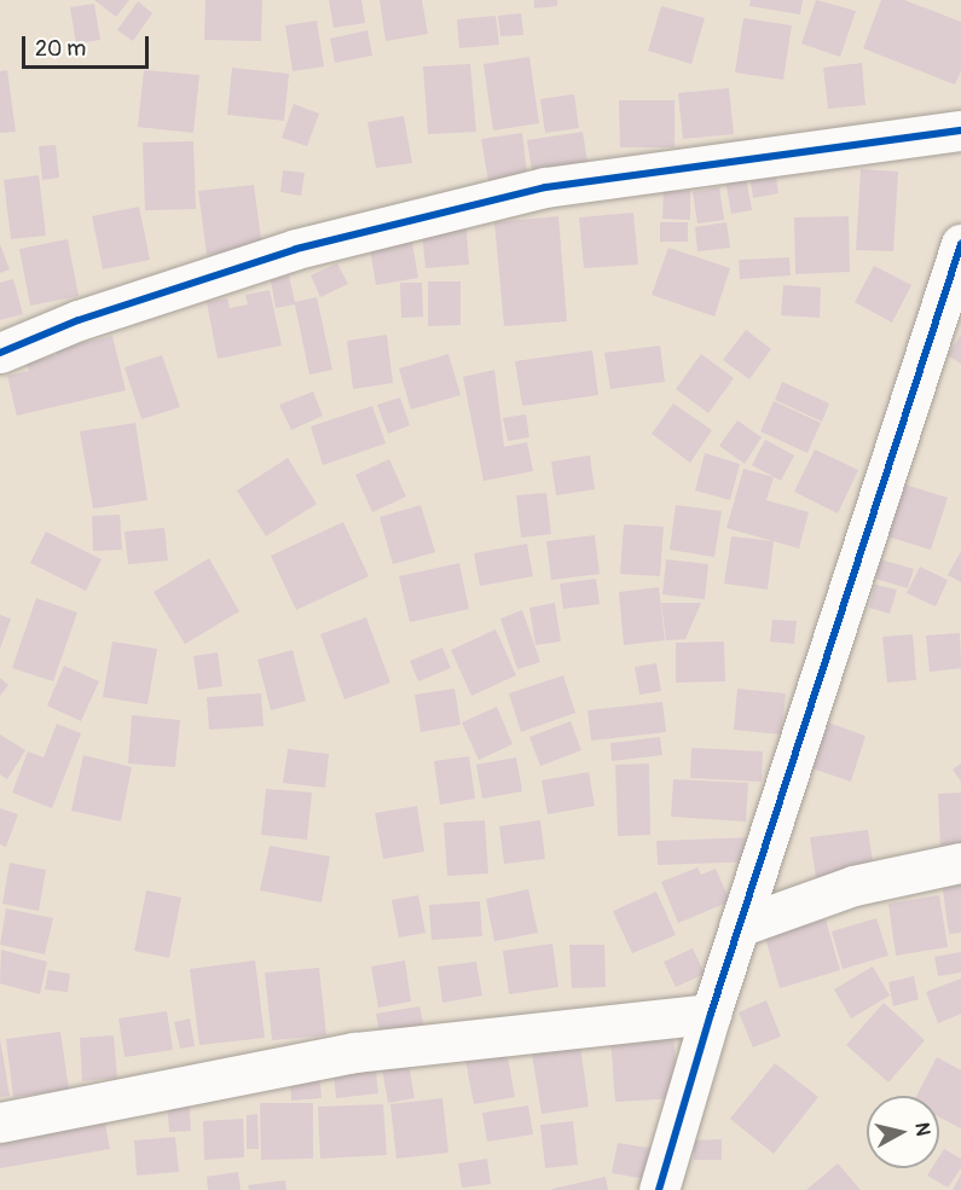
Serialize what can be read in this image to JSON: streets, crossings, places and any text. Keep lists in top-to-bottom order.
{
  "scale_bar": "20 m",
  "north": "right"
}
